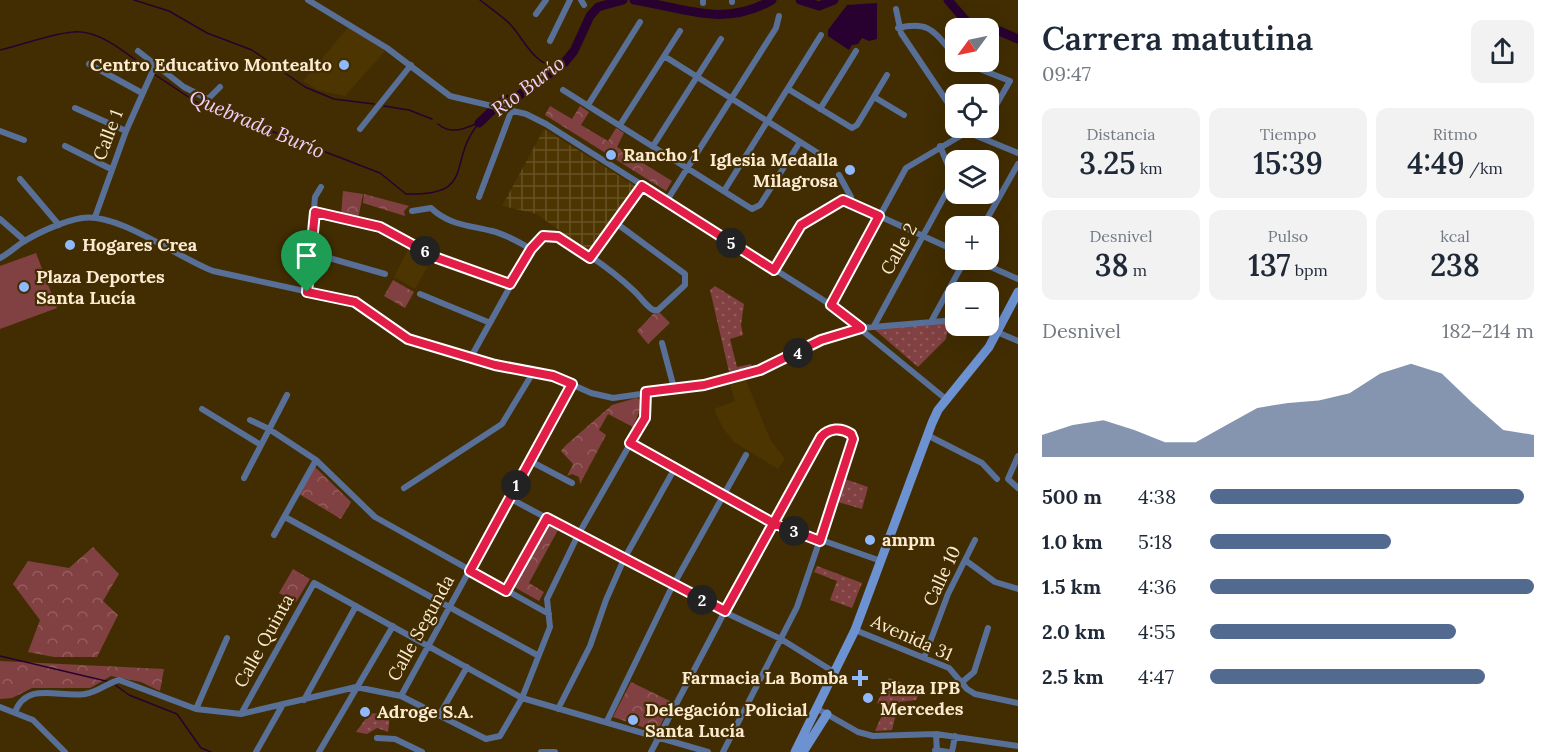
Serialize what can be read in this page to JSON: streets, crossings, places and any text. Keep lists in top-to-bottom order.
{
  "streets": {
    "street": [
      "Calle 1",
      "Calle 2",
      "Calle 10",
      "Calle Segunda",
      "Avenida 31",
      "Calle Quinta"
    ]
  },
  "crossings": [
    ["Calle 10", "Avenida 31"]
  ],
  "water": ["Río Burío", "Quebrada Burío"],
  "places": {
    "other": [
      "Centro Educativo Montealto",
      "Rancho 1",
      "Iglesia Medalla Milagrosa",
      "Hogares Crea",
      "Plaza Deportes Santa Lucía",
      "ampm",
      "Plaza IPB Mercedes",
      "Adroge S.A.",
      "Delegación Policial Santa Lucía"
    ],
    "health": ["Farmacia La Bomba"]
  },
  "north": "bottom left",
  "page": {
    "heading": ["Carrera matutina", "09:47"],
    "map_buttons": ["+", "−"],
    "stats": [
      ["Distancia", "3.25 km"],
      ["Tiempo", "15:39"],
      ["Ritmo", "4:49 /km"],
      ["Desnivel", "38 m"],
      ["Pulso", "137 bpm"],
      ["kcal", "238"]
    ],
    "pins": [
      "5",
      "6",
      "4",
      "1",
      "3",
      "2"
    ],
    "chart": ["Desnivel", "182–214 m"],
    "list": [
      {
        "name": "500 m",
        "note": "4:38"
      },
      {
        "name": "1.0 km",
        "note": "5:18"
      },
      {
        "name": "1.5 km",
        "note": "4:36"
      },
      {
        "name": "2.0 km",
        "note": "4:55"
      },
      {
        "name": "2.5 km",
        "note": "4:47"
      }
    ]
  }
}
